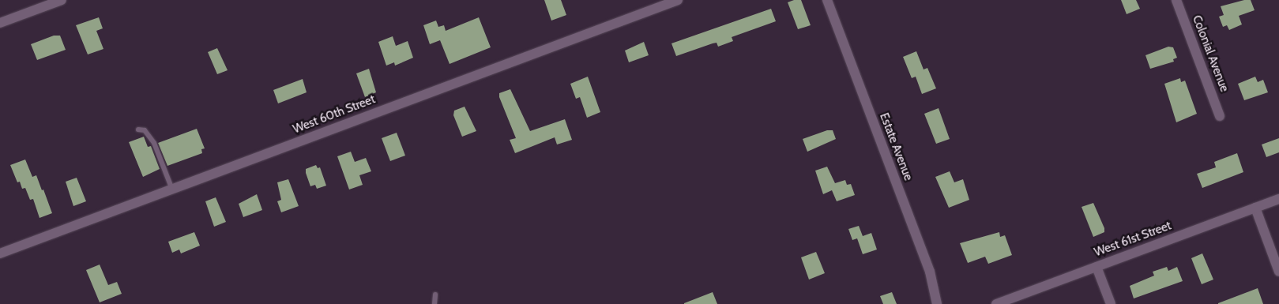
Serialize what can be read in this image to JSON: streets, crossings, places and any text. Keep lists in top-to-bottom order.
{
  "streets": {
    "street": [
      "Colonial Avenue",
      "West 60th Street",
      "Estate Avenue",
      "West 61st Street"
    ]
  }
}
